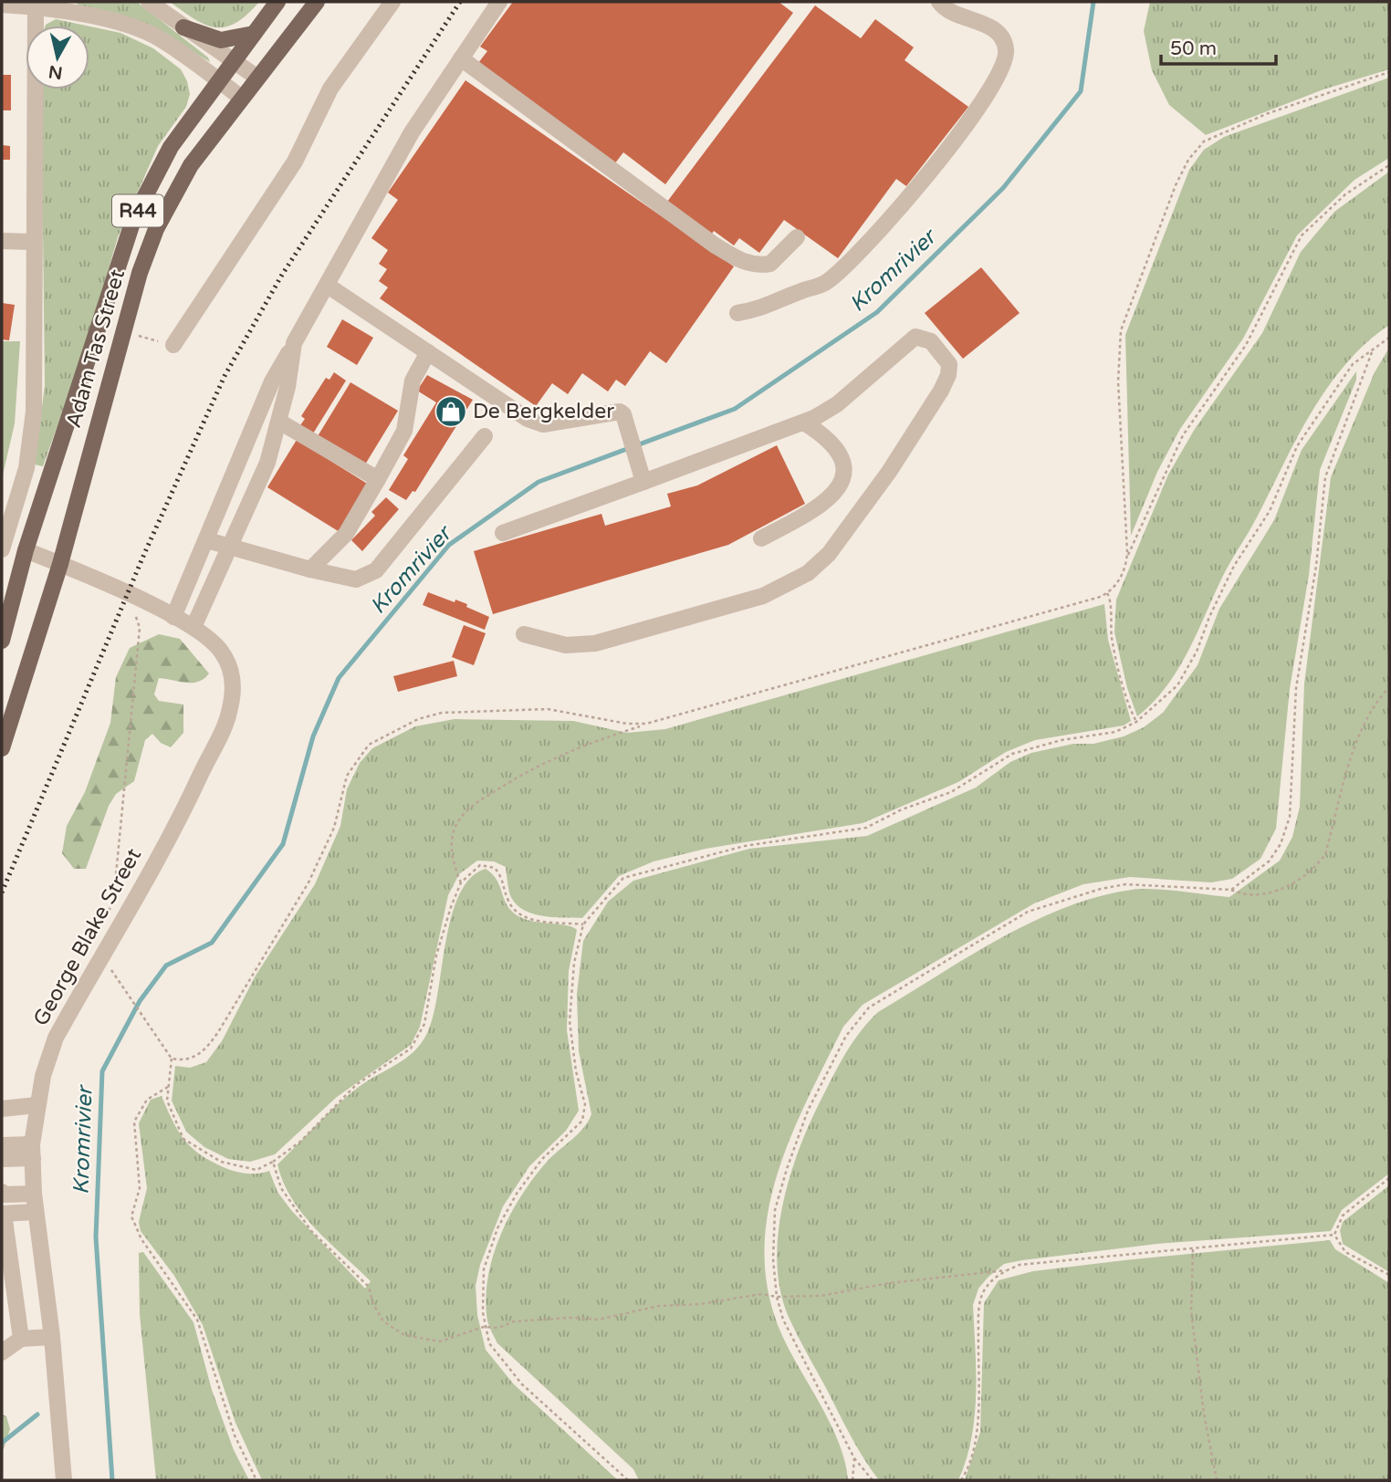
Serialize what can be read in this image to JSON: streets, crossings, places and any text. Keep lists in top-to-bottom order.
{
  "streets": {
    "main road": ["R44", "Adam Tas Street"],
    "street": ["George Blake Street"]
  },
  "crossings": [
    ["Adam Tas Street", "George Blake Street"]
  ],
  "water": ["Kromrivier"],
  "places": {
    "shop": ["De Bergkelder"]
  },
  "scale_bar": "50 m",
  "north": "bottom"
}
